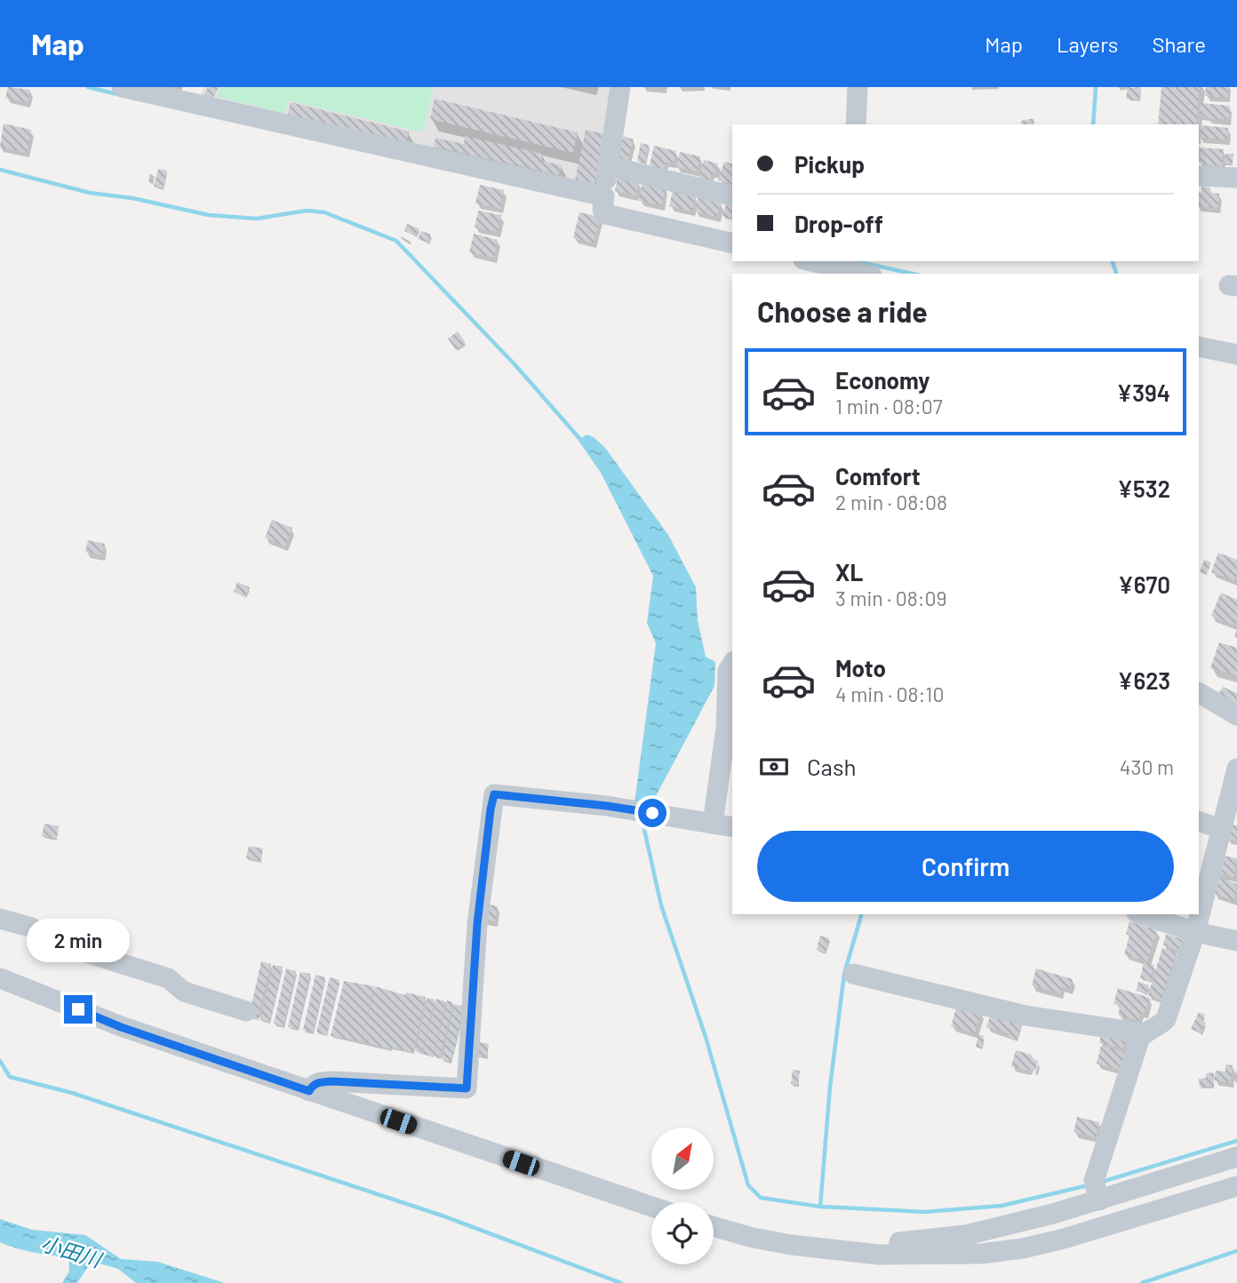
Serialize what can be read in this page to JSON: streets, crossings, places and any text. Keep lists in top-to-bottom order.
{
  "water": ["小田川"],
  "north": "top right",
  "page": {
    "header": "Map",
    "nav": ["Map", "Layers", "Share"],
    "banner": ["Pickup", "Drop-off"],
    "heading": "Choose a ride",
    "list": [
      {
        "name": "Economy",
        "note": "1 min · 08:07",
        "value": "¥394"
      },
      {
        "name": "Comfort",
        "note": "2 min · 08:08",
        "value": "¥532"
      },
      {
        "name": "XL",
        "note": "3 min · 08:09",
        "value": "¥670"
      },
      {
        "name": "Moto",
        "note": "4 min · 08:10",
        "value": "¥623"
      }
    ],
    "pay": ["Cash", "430 m"],
    "buttons": "Confirm",
    "bubble": "2 min"
  }
}
